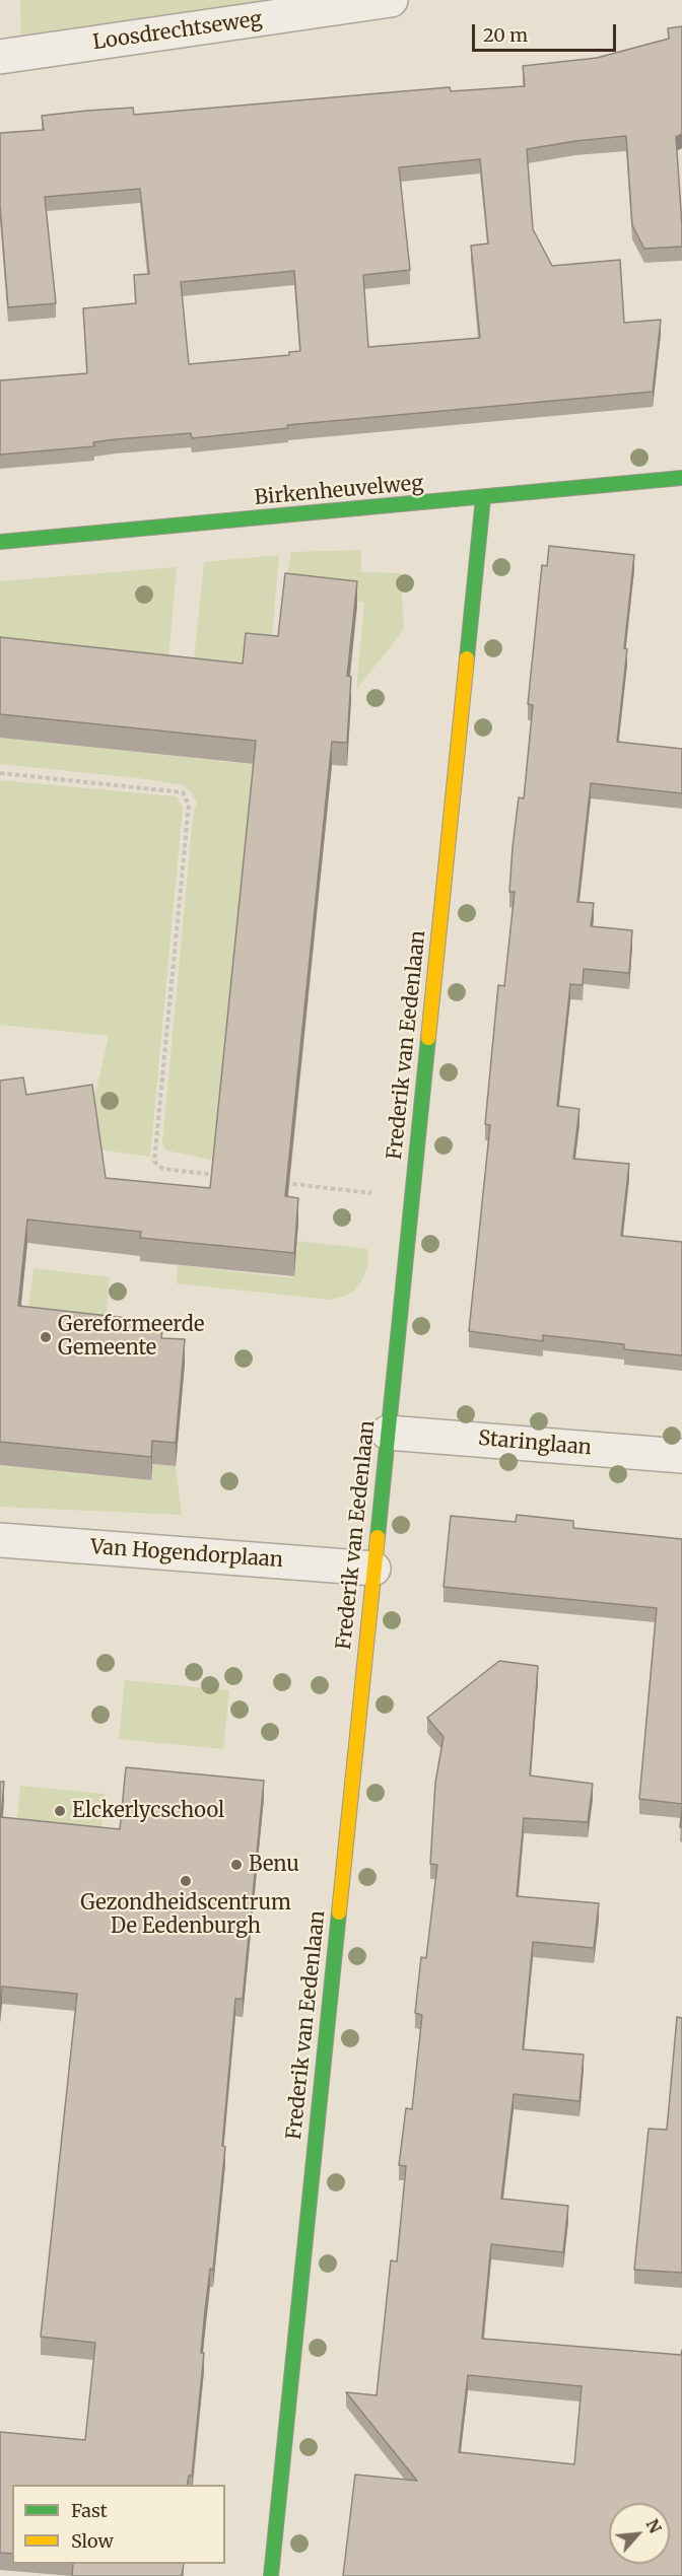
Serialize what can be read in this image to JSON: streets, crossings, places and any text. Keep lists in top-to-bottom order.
{
  "streets": {
    "street": [
      "Loosdrechtseweg",
      "Birkenheuvelweg",
      "Frederik van Eedenlaan",
      "Staringlaan",
      "Van Hogendorplaan"
    ]
  },
  "crossings": [
    ["Birkenheuvelweg", "Frederik van Eedenlaan"],
    ["Frederik van Eedenlaan", "Staringlaan"],
    ["Frederik van Eedenlaan", "Van Hogendorplaan"]
  ],
  "places": [
    "Gereformeerde Gemeente",
    "Elckerlycschool",
    "Benu",
    "Gezondheidscentrum De Eedenburgh"
  ],
  "legend": ["Fast", "Slow"],
  "scale_bar": "20 m",
  "north": "top right"
}
